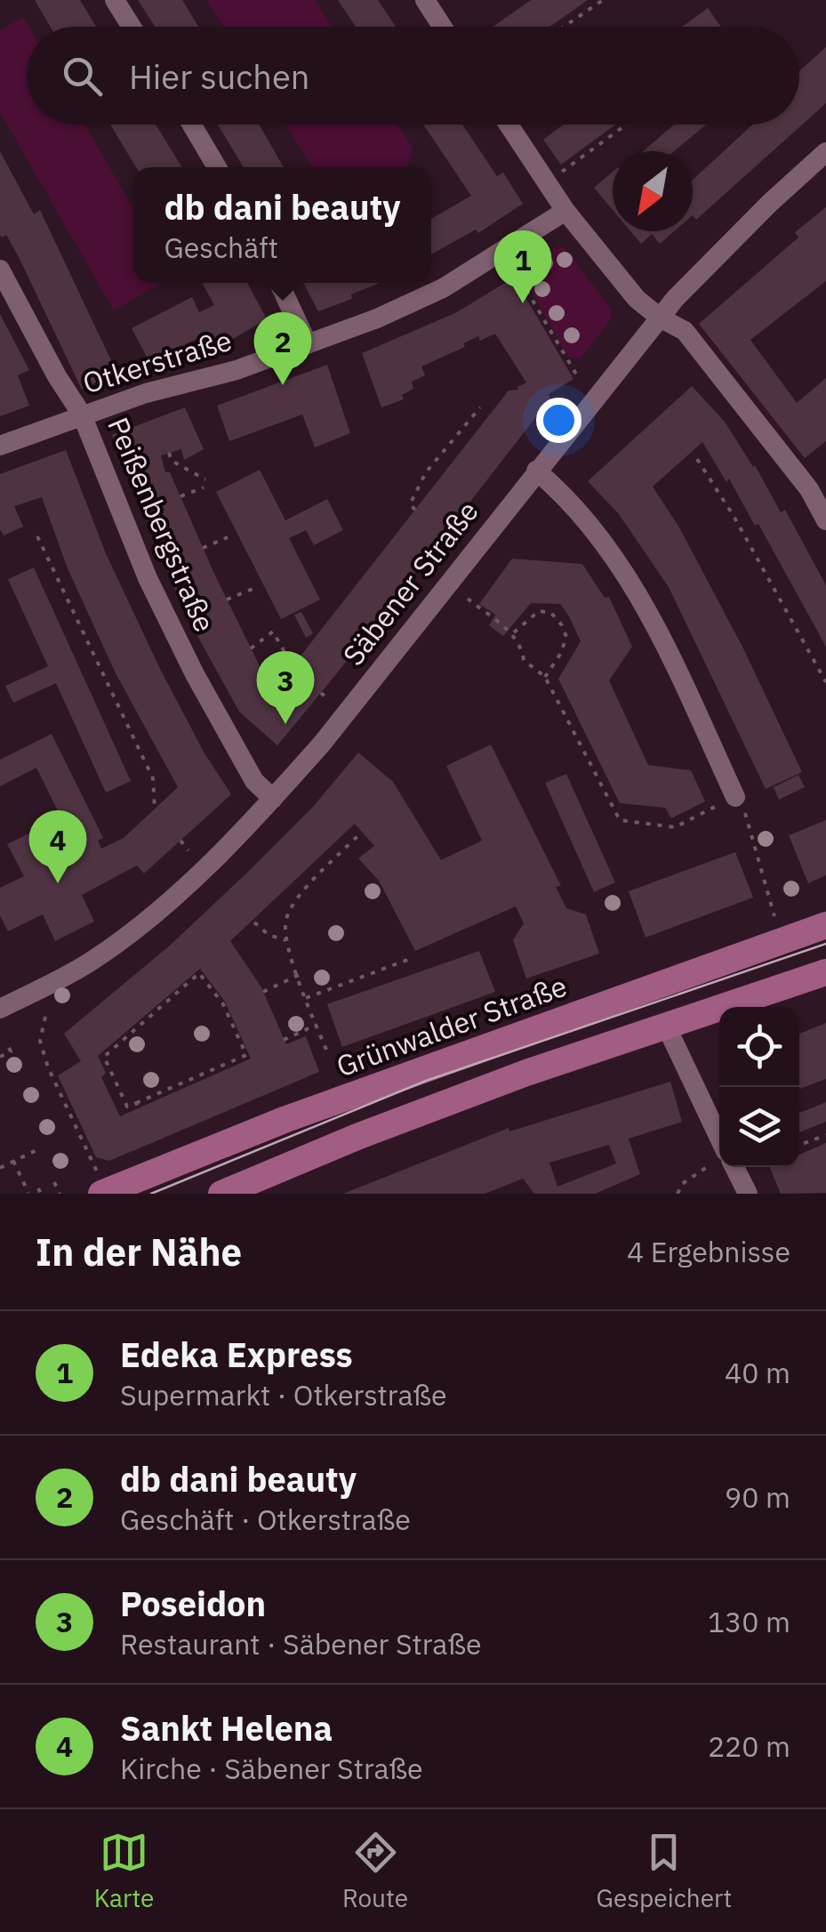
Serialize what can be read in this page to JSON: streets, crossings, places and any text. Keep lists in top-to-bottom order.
{
  "streets": {
    "main road": ["Grünwalder Straße"],
    "street": ["Otkerstraße", "Peißenbergstraße", "Säbener Straße"]
  },
  "crossings": [
    ["Otkerstraße", "Peißenbergstraße"],
    ["Peißenbergstraße", "Säbener Straße"]
  ],
  "north": "bottom left",
  "page": {
    "search": "Hier suchen",
    "popup": ["db dani beauty", "Geschäft"],
    "pins": [
      "1",
      "2",
      "3",
      "4"
    ],
    "heading": ["In der Nähe", "4 Ergebnisse"],
    "list": [
      {
        "mark": "1",
        "name": "Edeka Express",
        "note": "Supermarkt · Otkerstraße",
        "value": "40 m"
      },
      {
        "mark": "2",
        "name": "db dani beauty",
        "note": "Geschäft · Otkerstraße",
        "value": "90 m"
      },
      {
        "mark": "3",
        "name": "Poseidon",
        "note": "Restaurant · Säbener Straße",
        "value": "130 m"
      },
      {
        "mark": "4",
        "name": "Sankt Helena",
        "note": "Kirche · Säbener Straße",
        "value": "220 m"
      }
    ],
    "nav": ["Karte", "Route", "Gespeichert"]
  }
}
